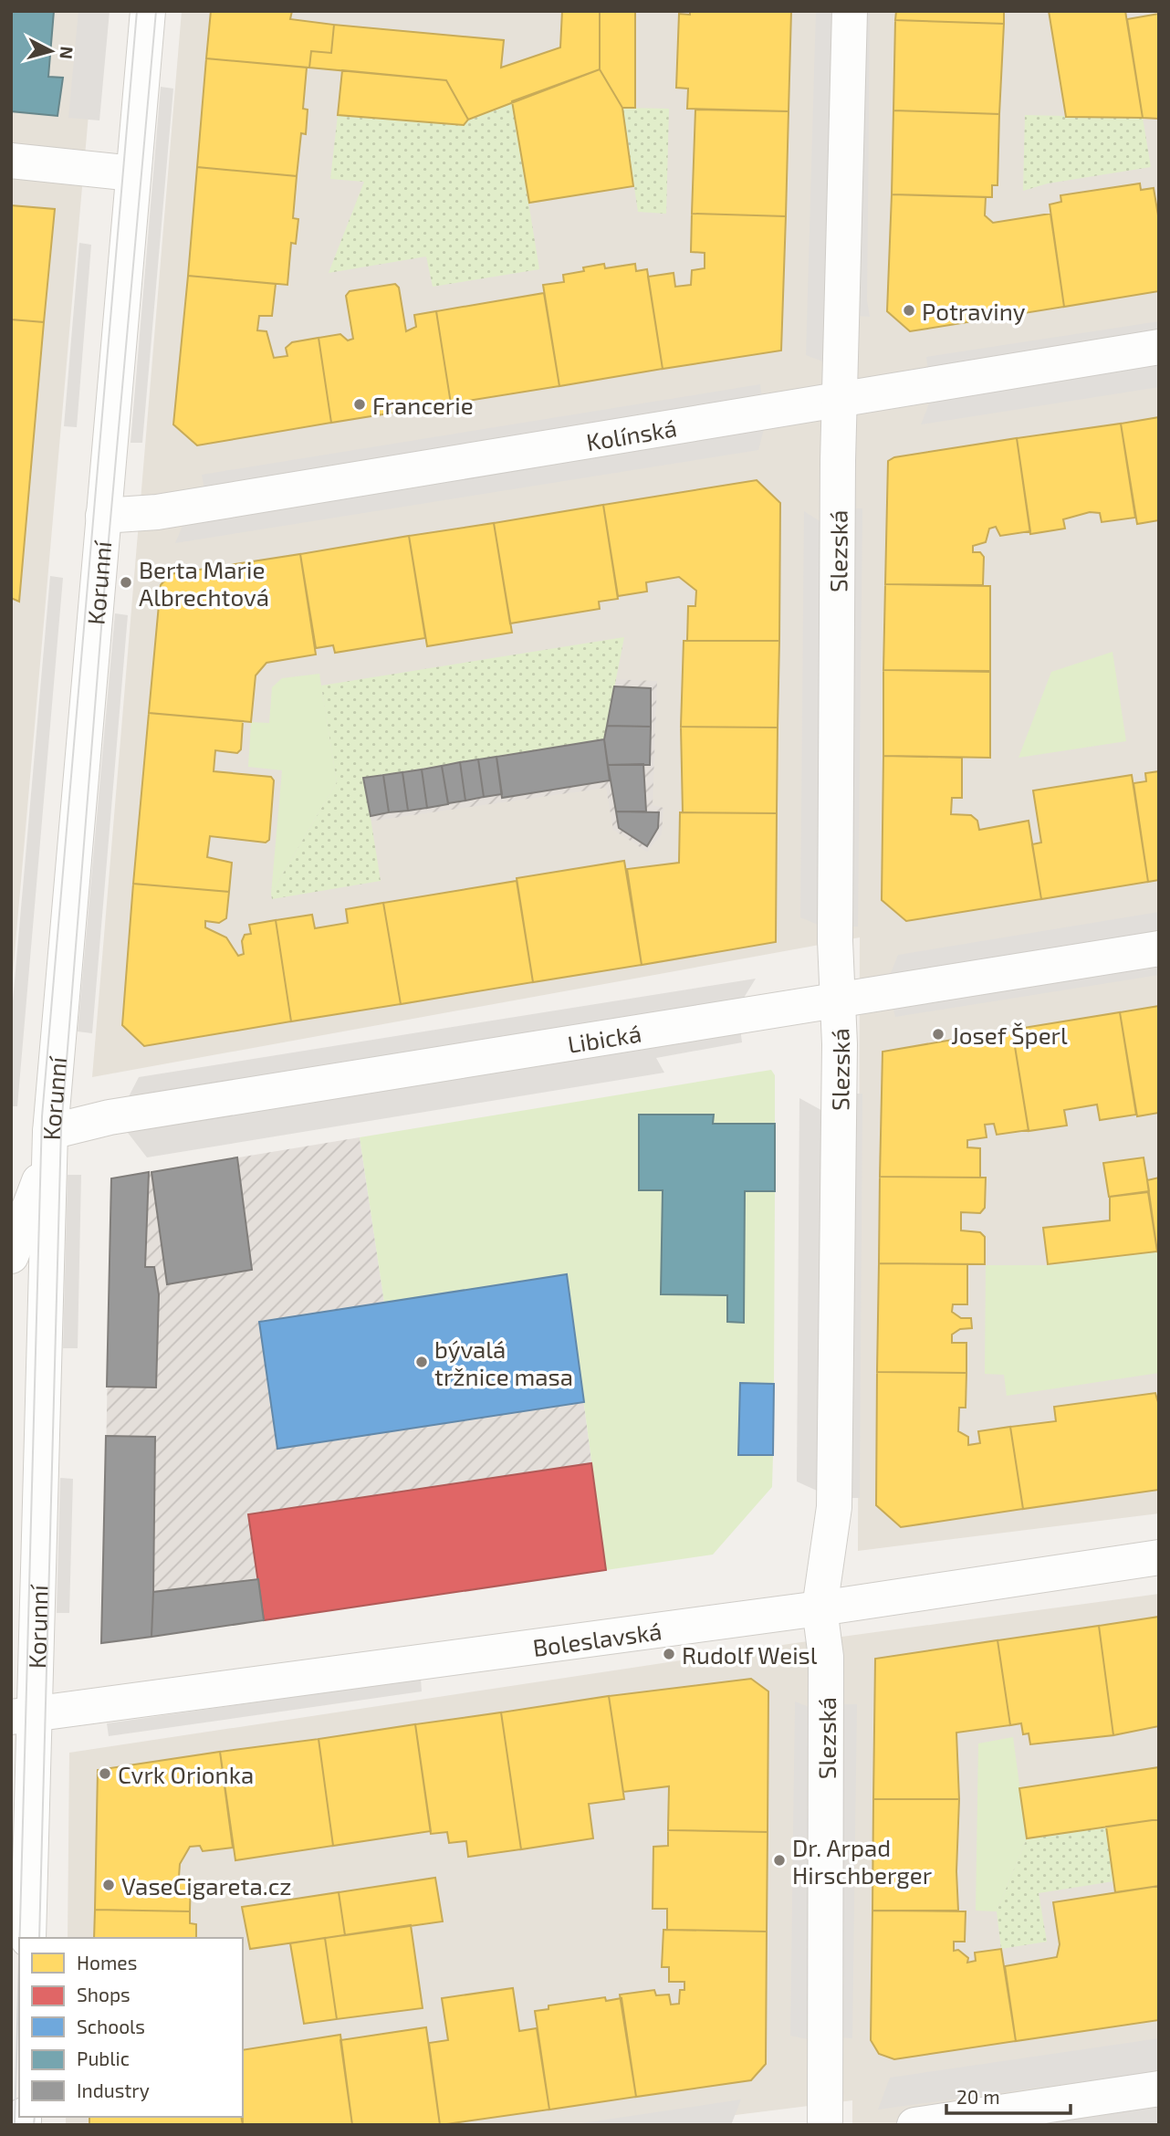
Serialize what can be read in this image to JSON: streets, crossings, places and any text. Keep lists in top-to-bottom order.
{
  "streets": {
    "street": [
      "Kolínská",
      "Slezská",
      "Korunní",
      "Libická",
      "Boleslavská"
    ]
  },
  "crossings": [
    ["Kolínská", "Slezská"],
    ["Kolínská", "Korunní"],
    ["Slezská", "Libická"],
    ["Slezská", "Boleslavská"],
    ["Korunní", "Libická"],
    ["Korunní", "Boleslavská"]
  ],
  "places": [
    "Potraviny",
    "Francerie",
    "Berta Marie Albrechtová",
    "Josef Šperl",
    "bývalá tržnice masa",
    "Rudolf Weisl",
    "Cvrk Orionka",
    "Dr. Arpad Hirschberger",
    "VaseCigareta.cz"
  ],
  "legend": [
    "Homes",
    "Shops",
    "Schools",
    "Public",
    "Industry"
  ],
  "scale_bar": "20 m",
  "north": "right"
}
